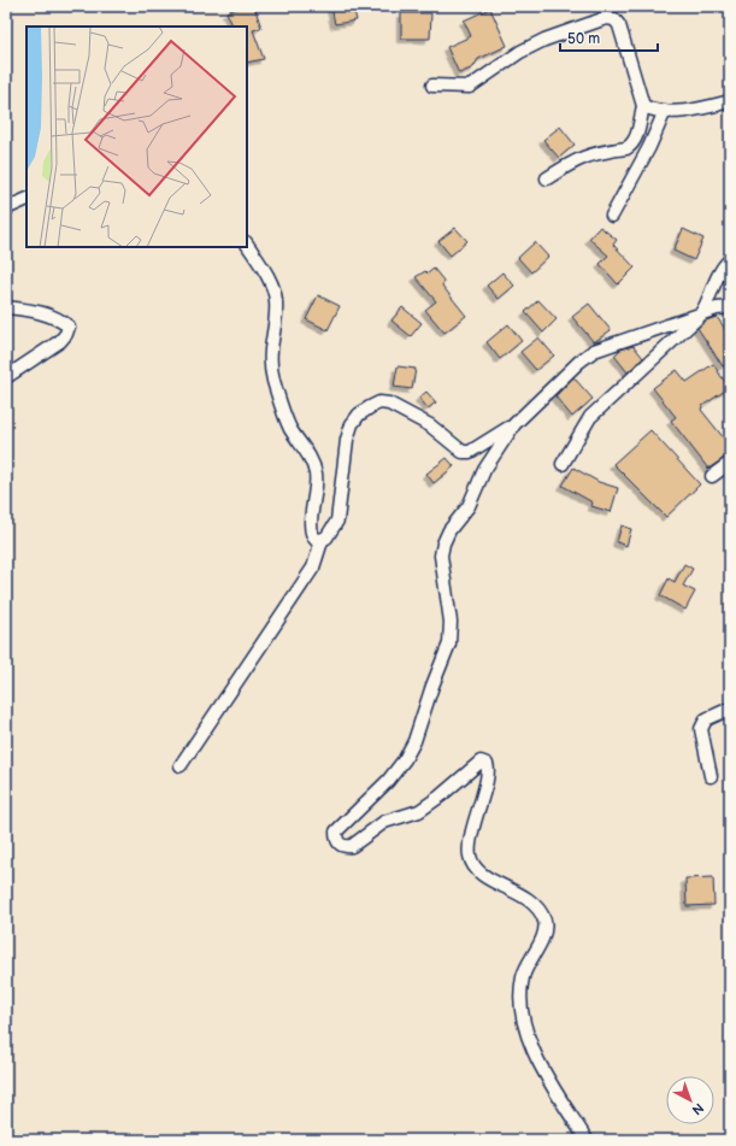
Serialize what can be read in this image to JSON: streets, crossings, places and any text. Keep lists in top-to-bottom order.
{
  "scale_bar": "50 m",
  "north": "bottom right"
}
